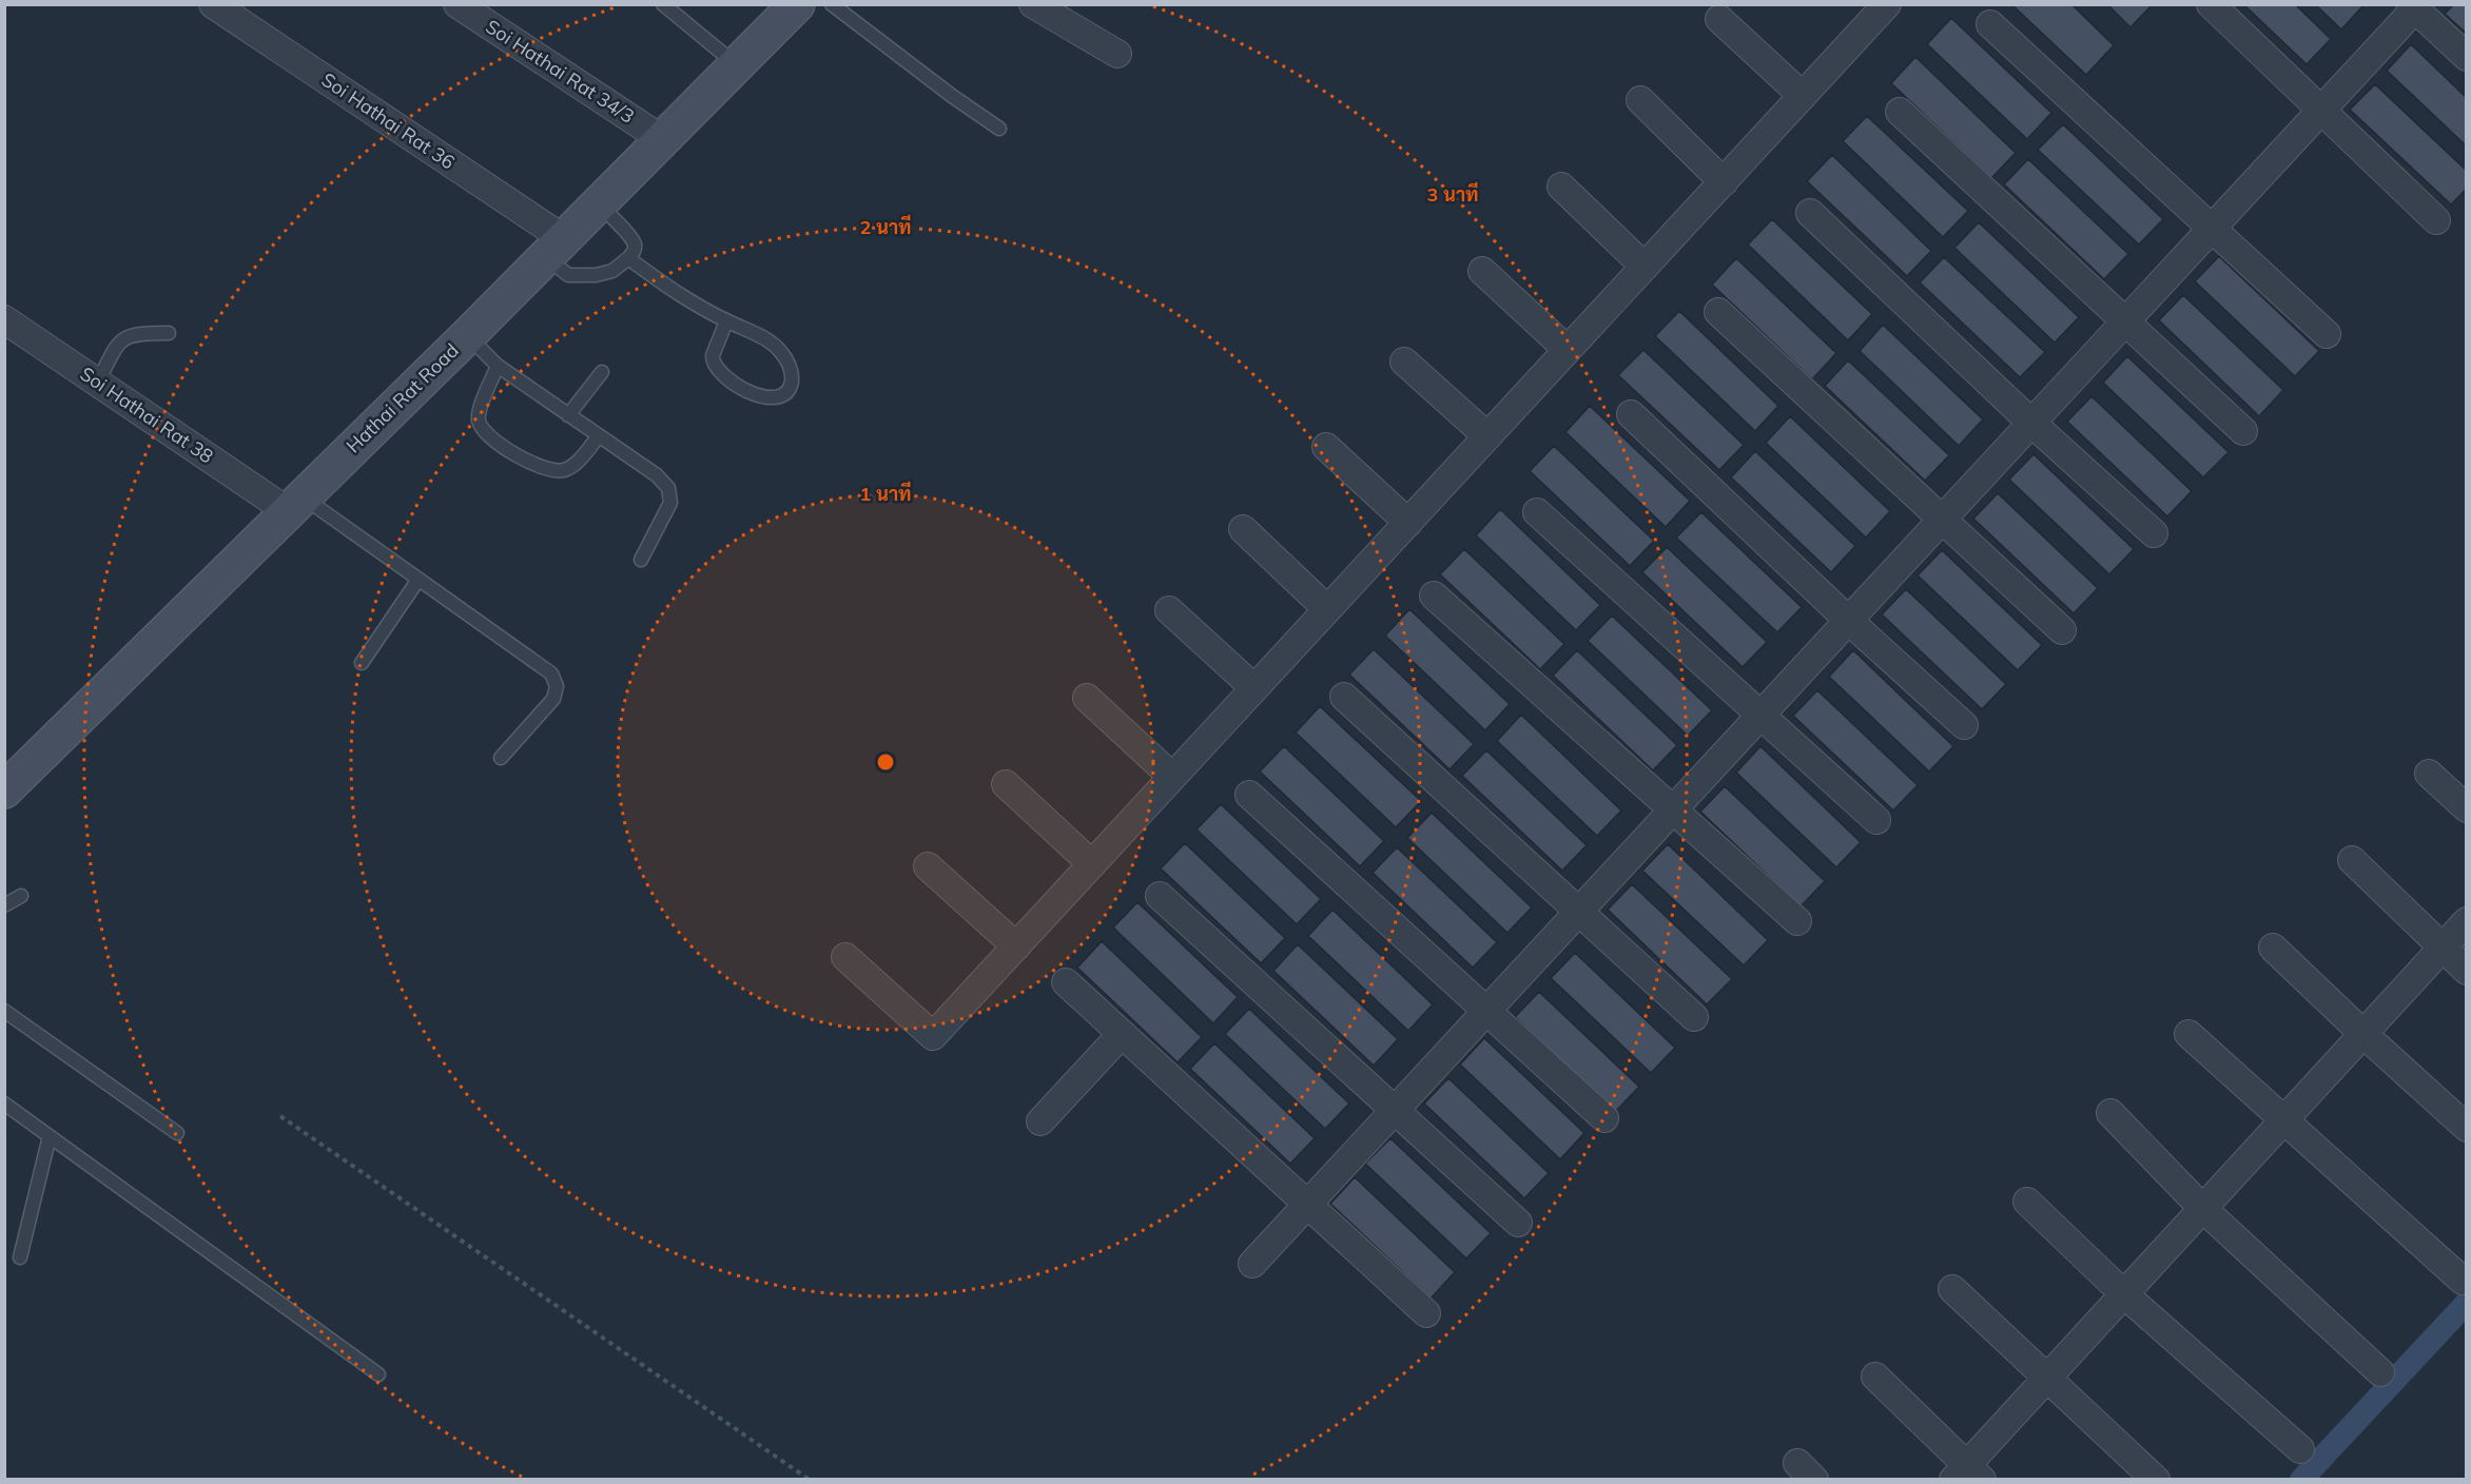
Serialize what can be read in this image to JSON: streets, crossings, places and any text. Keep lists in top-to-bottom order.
{
  "streets": {
    "main road": ["Hathai Rat Road"],
    "street": ["Soi Hathai Rat 34/3", "Soi Hathai Rat 36", "Soi Hathai Rat 38"]
  },
  "crossings": [
    ["Soi Hathai Rat 34/3", "Hathai Rat Road"],
    ["Soi Hathai Rat 36", "Hathai Rat Road"],
    ["Hathai Rat Road", "Soi Hathai Rat 38"]
  ],
  "rings": ["3 นาที", "2 นาที", "1 นาที"]
}
